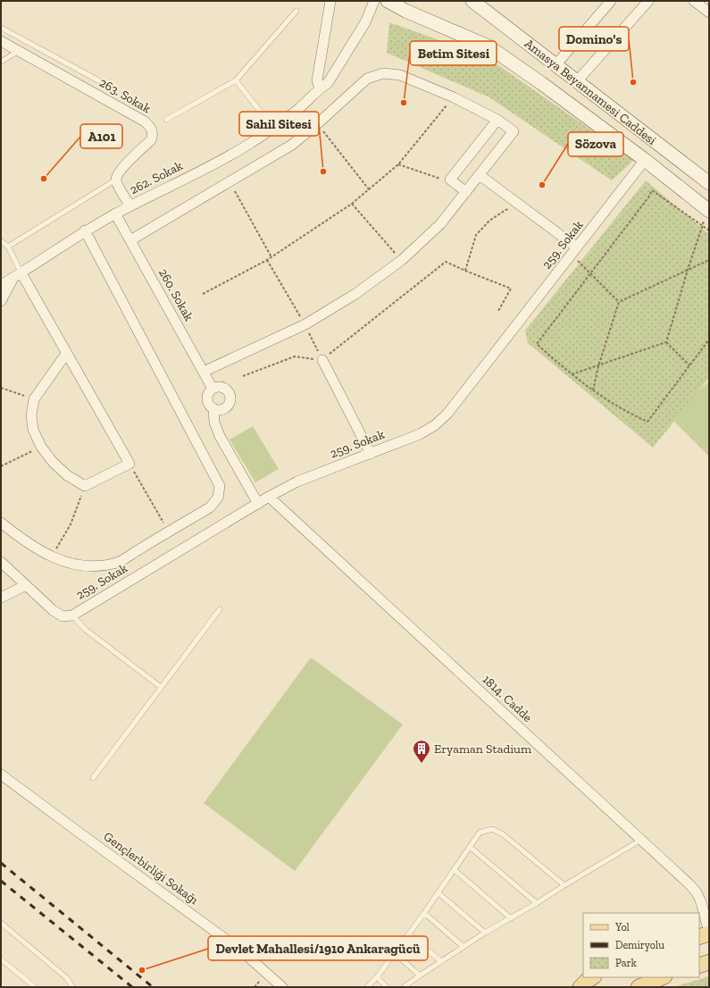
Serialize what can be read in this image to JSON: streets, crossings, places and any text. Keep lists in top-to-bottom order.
{
  "streets": {
    "main road": ["Amasya Beyannamesi Caddesi"],
    "street": [
      "263. Sokak",
      "262. Sokak",
      "259. Sokak",
      "260. Sokak",
      "1814. Cadde",
      "Gençlerbirliği Sokağı"
    ]
  },
  "crossings": [
    ["Amasya Beyannamesi Caddesi", "259. Sokak"],
    ["262. Sokak", "260. Sokak"],
    ["259. Sokak", "1814. Cadde"]
  ],
  "places": {
    "other": [
      "Domino's",
      "Betim Sitesi",
      "Sahil Sitesi",
      "A101",
      "Sözova",
      "Devlet Mahallesi/1910 Ankaragücü"
    ],
    "building": ["Eryaman Stadium"]
  },
  "legend": ["Yol", "Demiryolu", "Park"]
}
